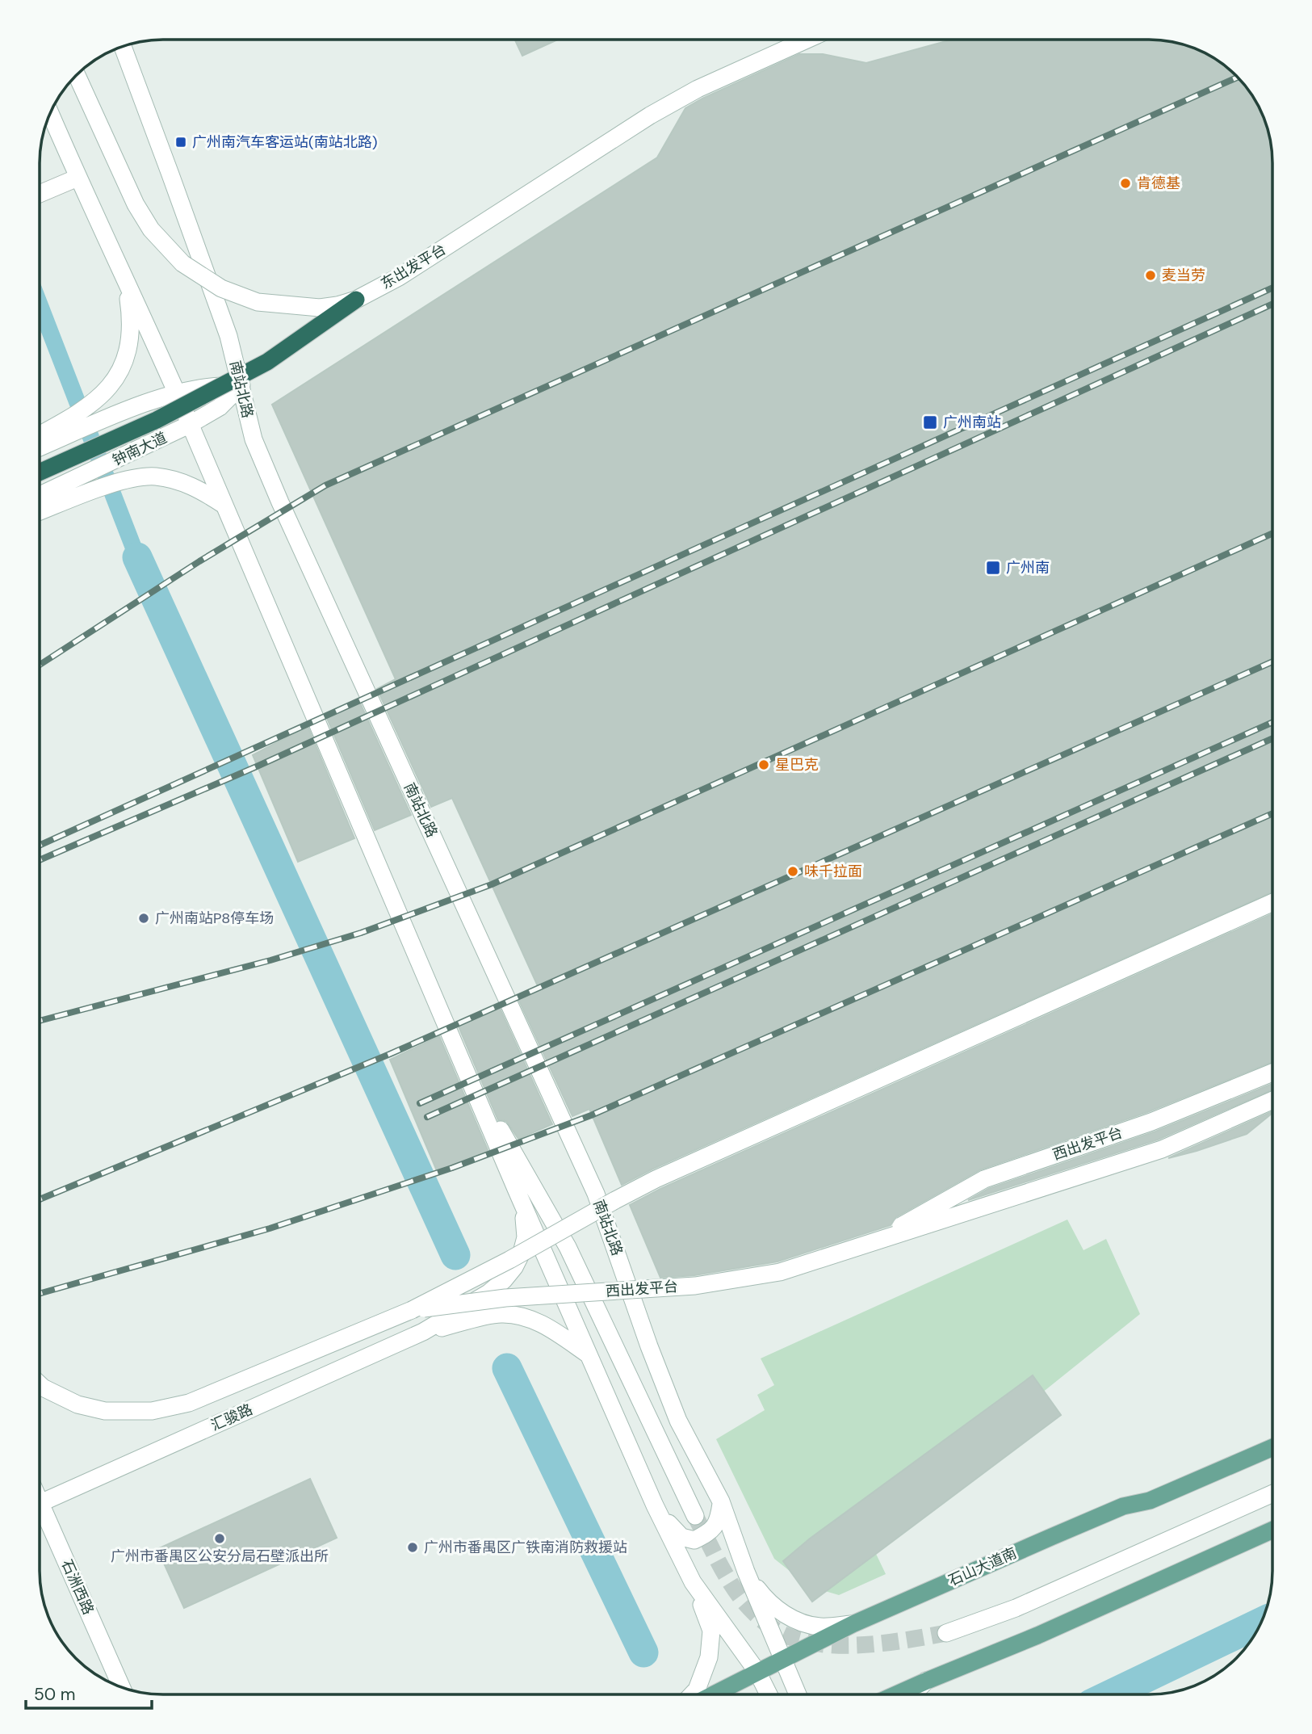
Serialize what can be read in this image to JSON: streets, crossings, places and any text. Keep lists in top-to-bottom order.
{
  "streets": {
    "main road": ["石山大道南"],
    "street": [
      "东出发平台",
      "南站北路",
      "钟南大道",
      "西出发平台",
      "汇骏路",
      "石洲西路"
    ]
  },
  "crossings": [
    ["南站北路", "钟南大道"],
    ["汇骏路", "石洲西路"]
  ],
  "places": {
    "transit": ["广州南汽车客运站(南站北路)", "广州南站", "广州南"],
    "other": [
      "肯德基",
      "麦当劳",
      "星巴克",
      "味千拉面",
      "广州南站P8停车场",
      "广州市番禺区公安分局石壁派出所",
      "广州市番禺区广铁南消防救援站"
    ]
  },
  "scale_bar": "50 m"
}
